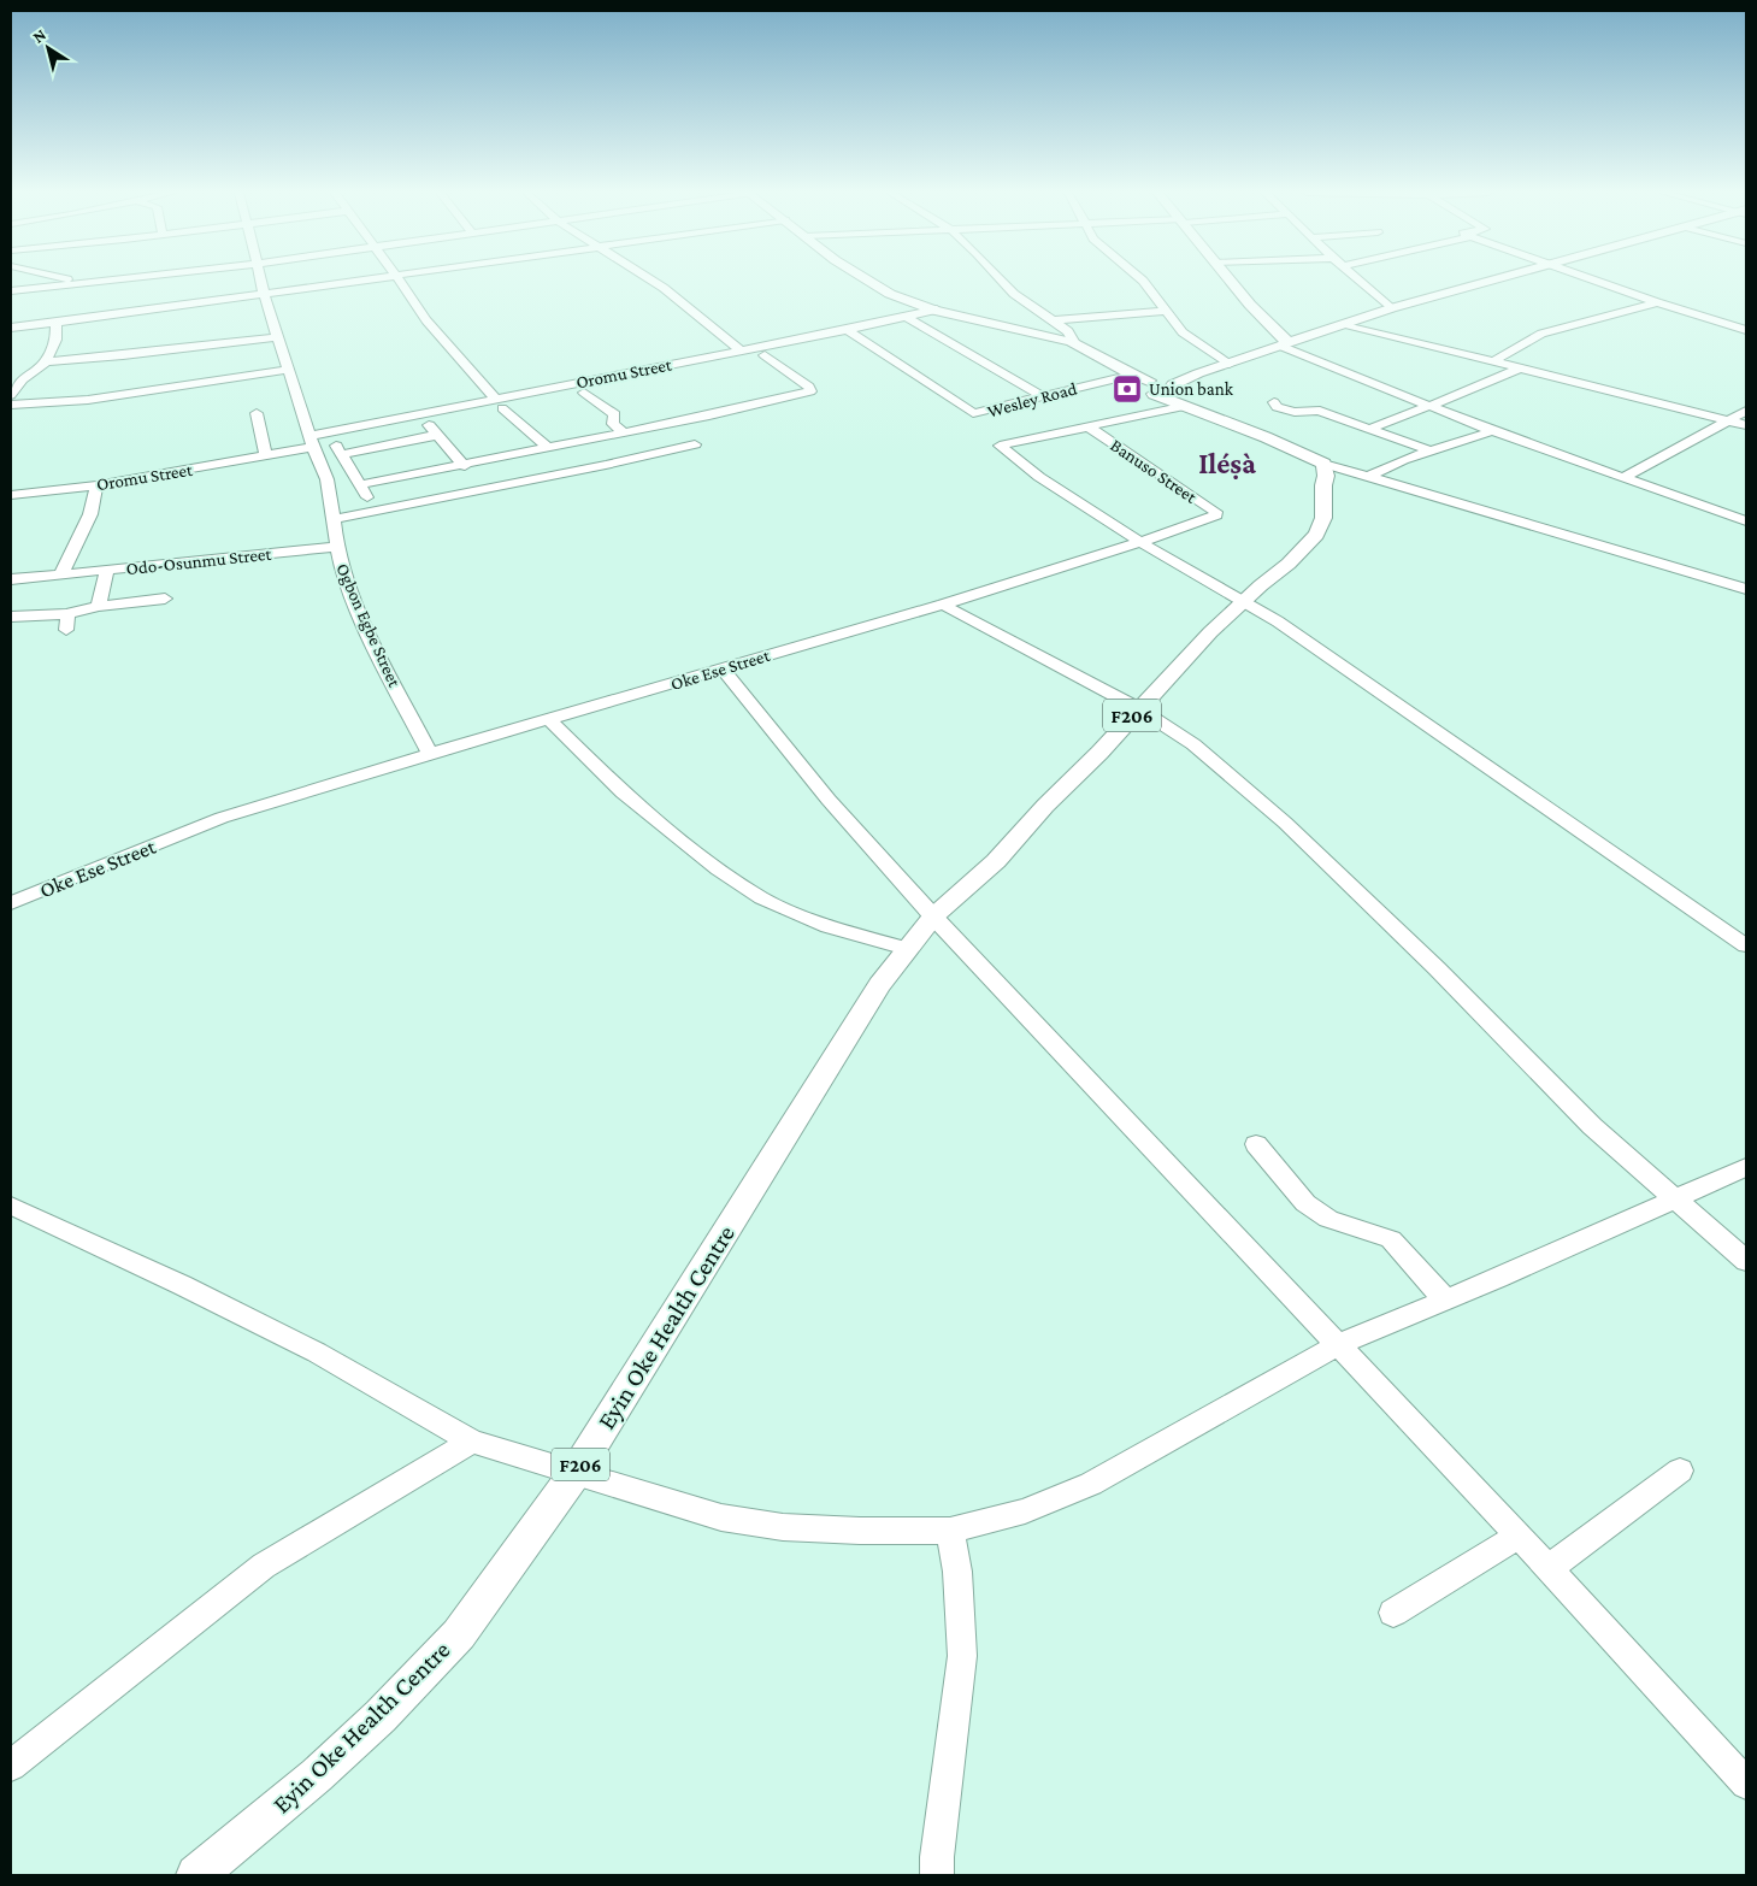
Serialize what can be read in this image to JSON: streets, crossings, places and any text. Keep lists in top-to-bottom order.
{
  "streets": {
    "main road": ["F206", "Eyin Oke Health Centre"],
    "street": [
      "Oromu Street",
      "Wesley Road",
      "Banuso Street",
      "Odo-Osunmu Street",
      "Ogbon Egbe Street",
      "Oke Ese Street"
    ]
  },
  "crossings": [
    ["Oromu Street", "Wesley Road"],
    ["Oromu Street", "Ogbon Egbe Street"],
    ["Wesley Road", "Banuso Street"],
    ["Wesley Road", "Oke Ese Street"],
    ["Wesley Road", "F206"],
    ["Banuso Street", "Oke Ese Street"],
    ["Odo-Osunmu Street", "Ogbon Egbe Street"],
    ["Ogbon Egbe Street", "Oke Ese Street"],
    ["F206", "Eyin Oke Health Centre"]
  ],
  "districts": ["Iléṣà"],
  "places": {
    "bank": ["Union bank"]
  },
  "north": "top left"
}
